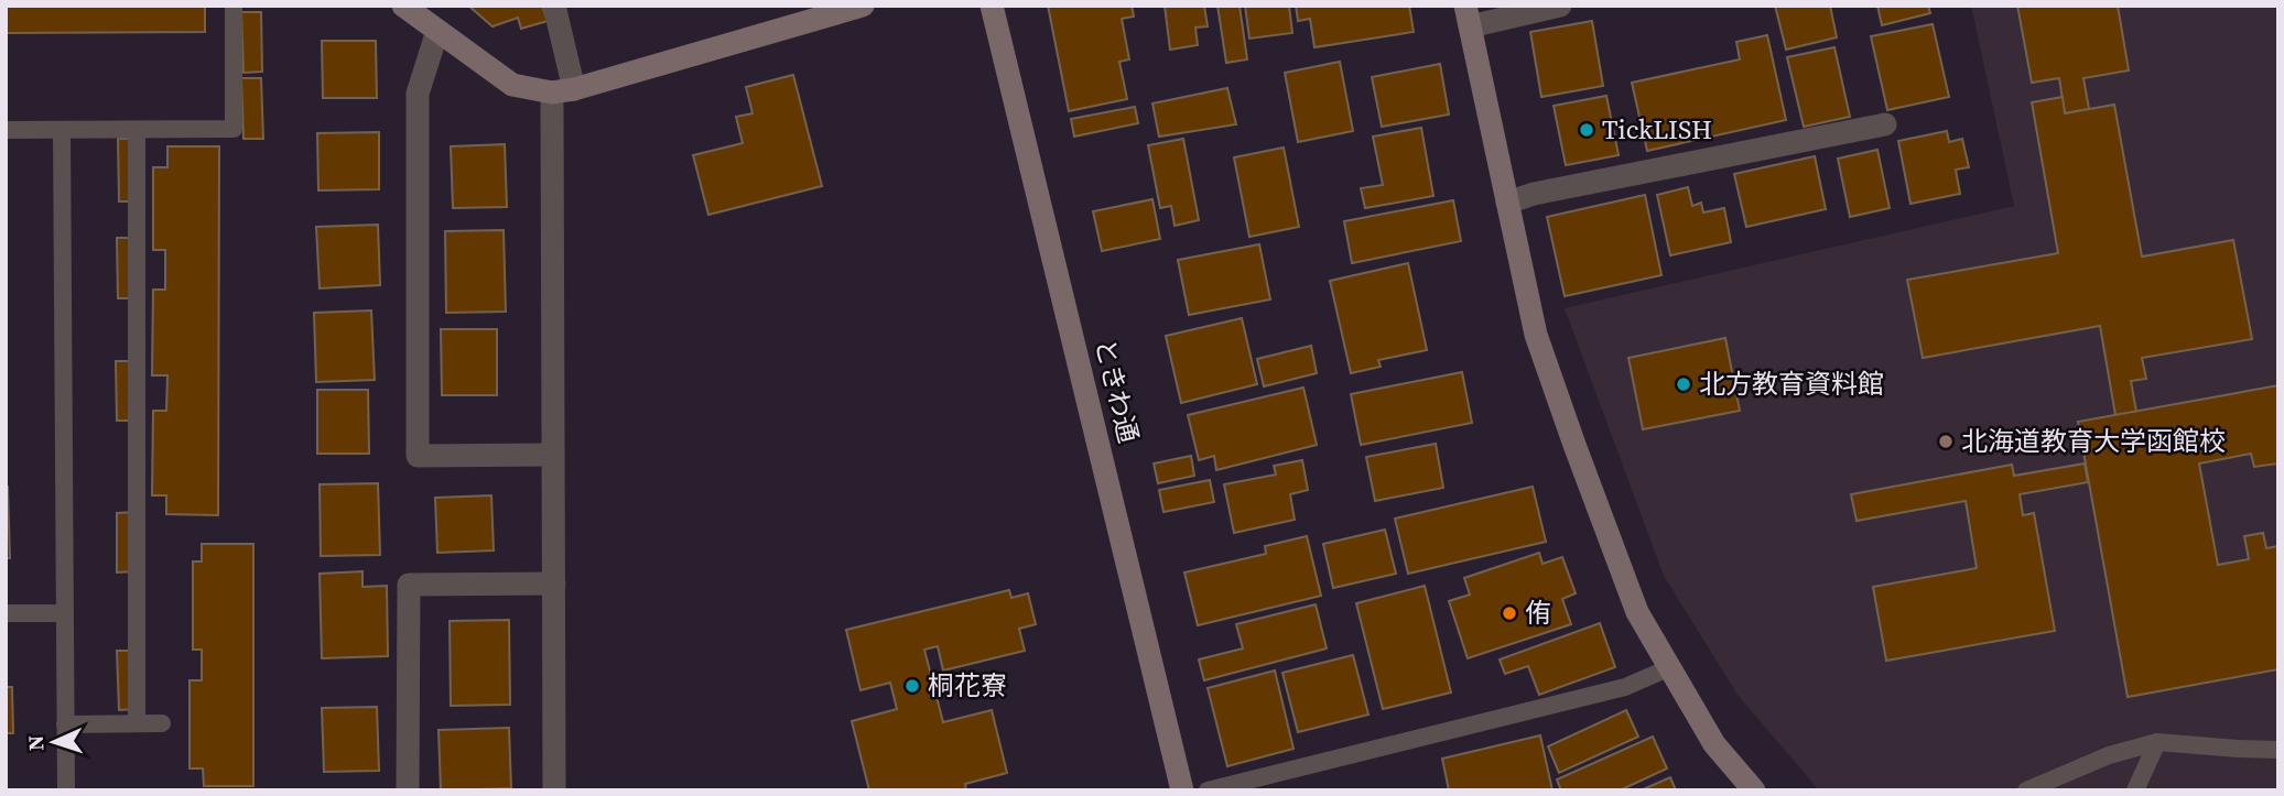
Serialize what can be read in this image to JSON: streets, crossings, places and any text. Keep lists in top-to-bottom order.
{
  "streets": {
    "street": ["ときわ通"]
  },
  "places": [
    "TickLISH",
    "北方教育資料館",
    "北海道教育大学函館校",
    "侑",
    "桐花寮"
  ],
  "north": "left"
}
